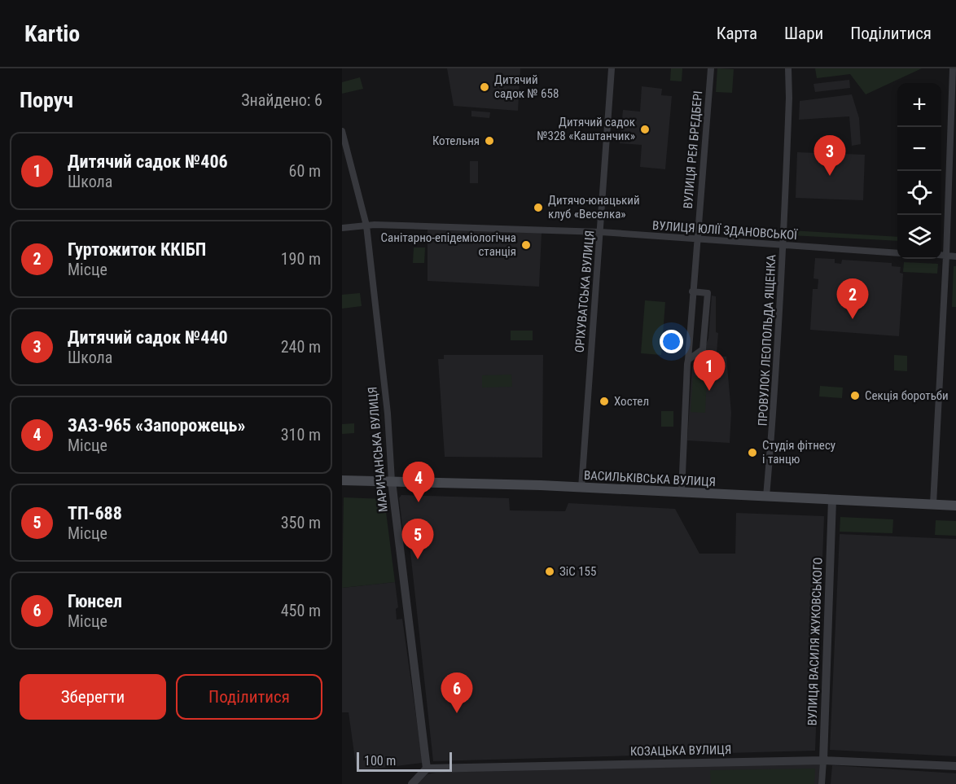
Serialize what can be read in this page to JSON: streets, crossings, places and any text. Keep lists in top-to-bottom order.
{
  "streets": {
    "main road": ["ВАСИЛЬКІВСЬКА ВУЛИЦЯ"],
    "street": [
      "ВУЛИЦЯ РЕЯ БРЕДБЕРІ",
      "ВУЛИЦЯ ЮЛІЇ ЗДАНОВСЬКОЇ",
      "ОРІХУВАТСЬКА ВУЛИЦЯ",
      "ПРОВУЛОК ЛЕОПОЛЬДА ЯЩЕНКА",
      "МАРИЧАНСЬКА ВУЛИЦЯ",
      "ВУЛИЦЯ ВАСИЛЯ ЖУКОВСЬКОГО",
      "КОЗАЦЬКА ВУЛИЦЯ"
    ]
  },
  "crossings": [
    ["ВУЛИЦЯ РЕЯ БРЕДБЕРІ", "ВУЛИЦЯ ЮЛІЇ ЗДАНОВСЬКОЇ"],
    ["ВУЛИЦЯ РЕЯ БРЕДБЕРІ", "ВАСИЛЬКІВСЬКА ВУЛИЦЯ"],
    ["ВУЛИЦЯ ЮЛІЇ ЗДАНОВСЬКОЇ", "ОРІХУВАТСЬКА ВУЛИЦЯ"],
    ["ВУЛИЦЯ ЮЛІЇ ЗДАНОВСЬКОЇ", "ПРОВУЛОК ЛЕОПОЛЬДА ЯЩЕНКА"],
    ["ВУЛИЦЯ ЮЛІЇ ЗДАНОВСЬКОЇ", "МАРИЧАНСЬКА ВУЛИЦЯ"],
    ["ОРІХУВАТСЬКА ВУЛИЦЯ", "ВАСИЛЬКІВСЬКА ВУЛИЦЯ"],
    ["ПРОВУЛОК ЛЕОПОЛЬДА ЯЩЕНКА", "ВАСИЛЬКІВСЬКА ВУЛИЦЯ"],
    ["МАРИЧАНСЬКА ВУЛИЦЯ", "ВАСИЛЬКІВСЬКА ВУЛИЦЯ"],
    ["МАРИЧАНСЬКА ВУЛИЦЯ", "КОЗАЦЬКА ВУЛИЦЯ"],
    ["ВАСИЛЬКІВСЬКА ВУЛИЦЯ", "ВУЛИЦЯ ВАСИЛЯ ЖУКОВСЬКОГО"],
    ["ВУЛИЦЯ ВАСИЛЯ ЖУКОВСЬКОГО", "КОЗАЦЬКА ВУЛИЦЯ"]
  ],
  "places": [
    "Дитячий садок № 658",
    "Дитячий садок №328 «Каштанчик»",
    "Котельня",
    "Дитячо-юнацький клуб «Веселка»",
    "Санітарно-епідеміологічна станція",
    "Секція боротьби",
    "Хостел",
    "Студія фітнесу і танцю",
    "ЗіС 155"
  ],
  "scale_bar": "100 m",
  "page": {
    "header": "Kartio",
    "nav": ["Карта", "Шари", "Поділитися"],
    "heading": ["Поруч", "Знайдено: 6"],
    "map_buttons": ["+", "−"],
    "list": [
      {
        "mark": "1",
        "name": "Дитячий садок №406",
        "note": "Школа",
        "value": "60 m"
      },
      {
        "mark": "2",
        "name": "Гуртожиток ККІБП",
        "note": "Місце",
        "value": "190 m"
      },
      {
        "mark": "3",
        "name": "Дитячий садок №440",
        "note": "Школа",
        "value": "240 m"
      },
      {
        "mark": "4",
        "name": "ЗАЗ-965 «Запорожець»",
        "note": "Місце",
        "value": "310 m"
      },
      {
        "mark": "5",
        "name": "ТП-688",
        "note": "Місце",
        "value": "350 m"
      },
      {
        "mark": "6",
        "name": "Гюнсел",
        "note": "Місце",
        "value": "450 m"
      }
    ],
    "pins": [
      "3",
      "2",
      "1",
      "4",
      "5",
      "6"
    ],
    "buttons": ["Зберегти", "Поділитися"],
    "scale": "100 m"
  }
}
